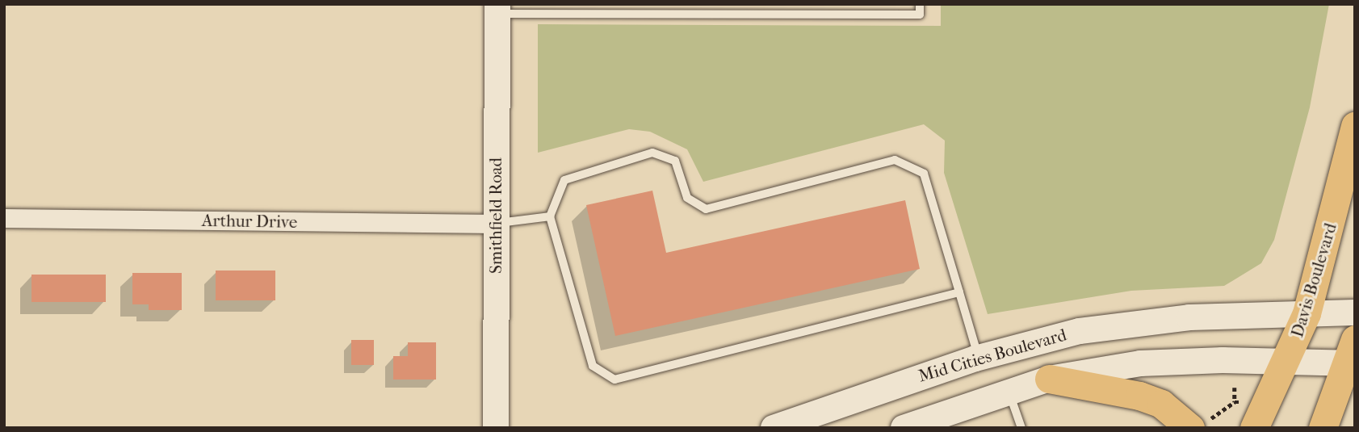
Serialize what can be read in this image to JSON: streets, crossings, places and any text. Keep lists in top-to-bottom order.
{
  "streets": {
    "main road": ["Smithfield Road", "Davis Boulevard", "Mid Cities Boulevard"],
    "street": ["Arthur Drive"]
  },
  "crossings": [
    ["Smithfield Road", "Arthur Drive"],
    ["Davis Boulevard", "Mid Cities Boulevard"]
  ]
}
